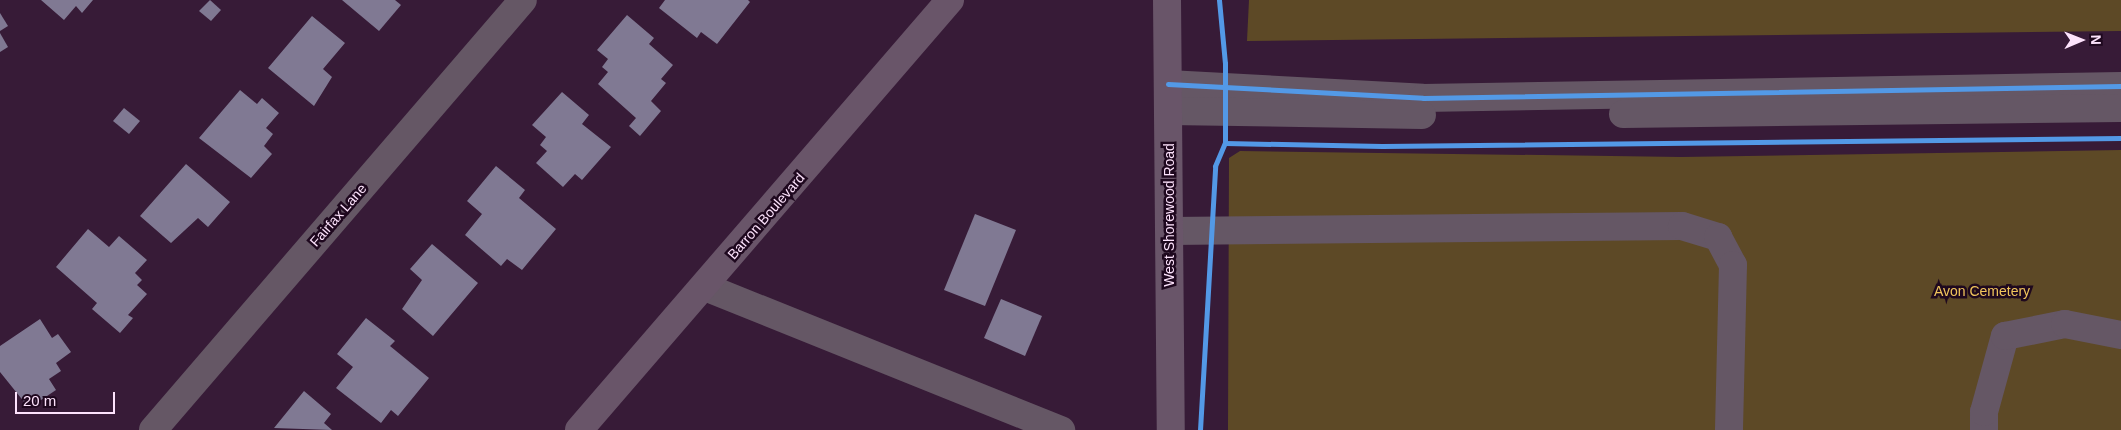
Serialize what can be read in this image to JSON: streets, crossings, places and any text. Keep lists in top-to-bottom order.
{
  "streets": {
    "main road": ["West Shorewood Road", "Barron Boulevard"],
    "street": ["Fairfax Lane"]
  },
  "parks": ["Avon Cemetery"],
  "scale_bar": "20 m",
  "north": "right"
}
